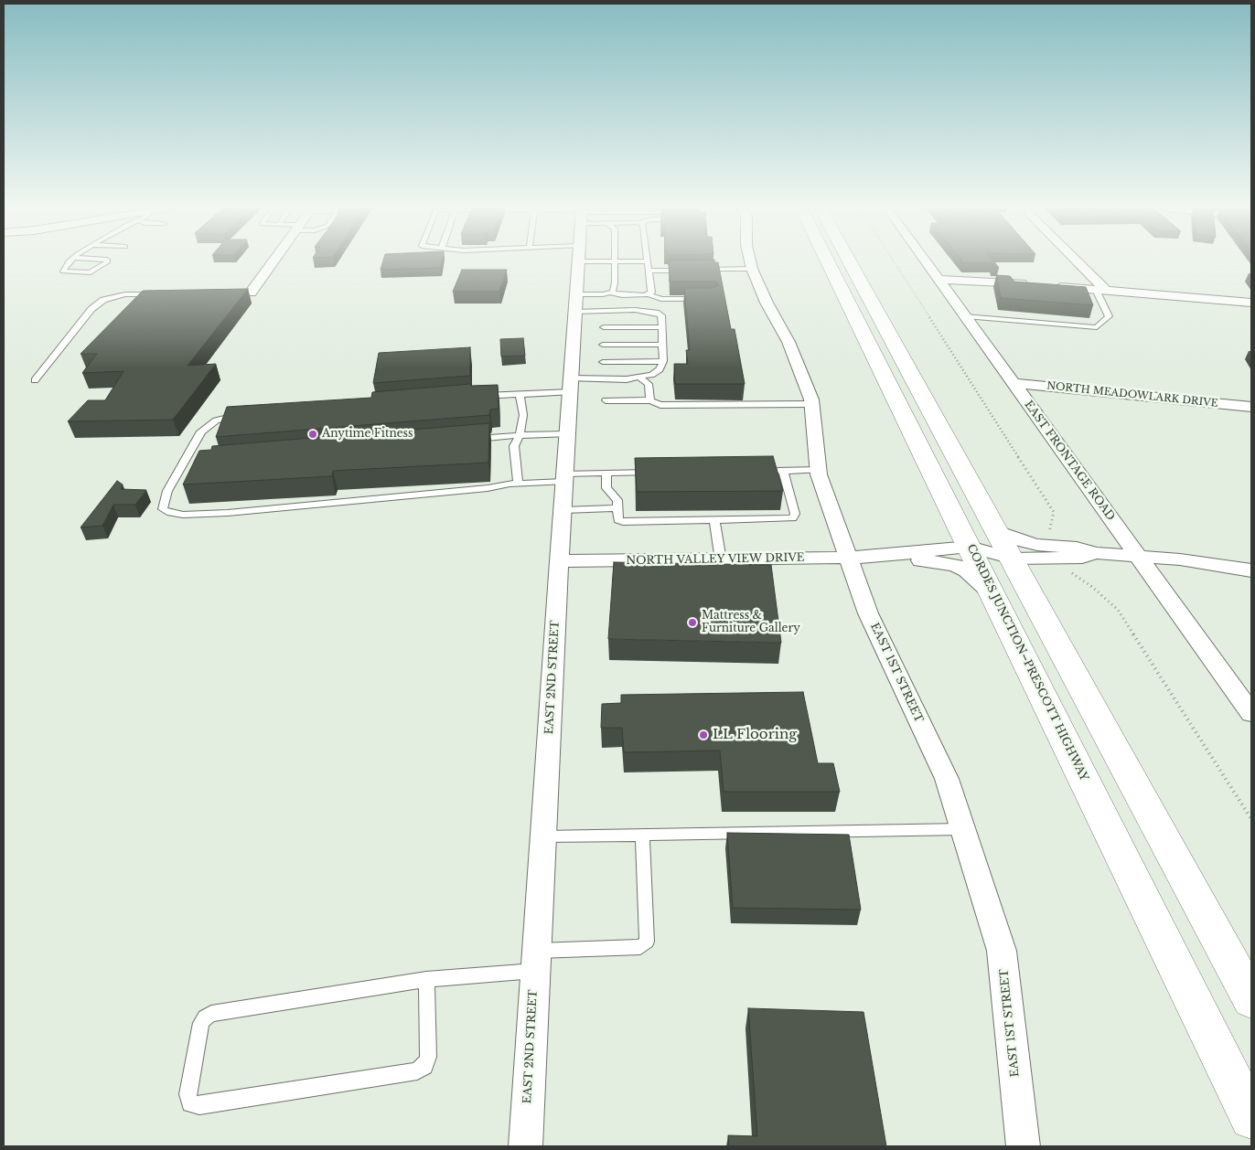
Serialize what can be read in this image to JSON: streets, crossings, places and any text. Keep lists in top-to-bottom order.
{
  "streets": {
    "main road": ["CORDES JUNCTION–PRESCOTT HIGHWAY"],
    "street": [
      "NORTH MEADOWLARK DRIVE",
      "EAST FRONTAGE ROAD",
      "NORTH VALLEY VIEW DRIVE",
      "EAST 1ST STREET",
      "EAST 2ND STREET"
    ]
  },
  "crossings": [
    ["NORTH MEADOWLARK DRIVE", "EAST FRONTAGE ROAD"],
    ["EAST FRONTAGE ROAD", "NORTH VALLEY VIEW DRIVE"],
    ["NORTH VALLEY VIEW DRIVE", "CORDES JUNCTION–PRESCOTT HIGHWAY"],
    ["NORTH VALLEY VIEW DRIVE", "EAST 1ST STREET"],
    ["NORTH VALLEY VIEW DRIVE", "EAST 2ND STREET"]
  ],
  "places": ["Anytime Fitness", "Mattress & Furniture Gallery", "LL Flooring"]
}
